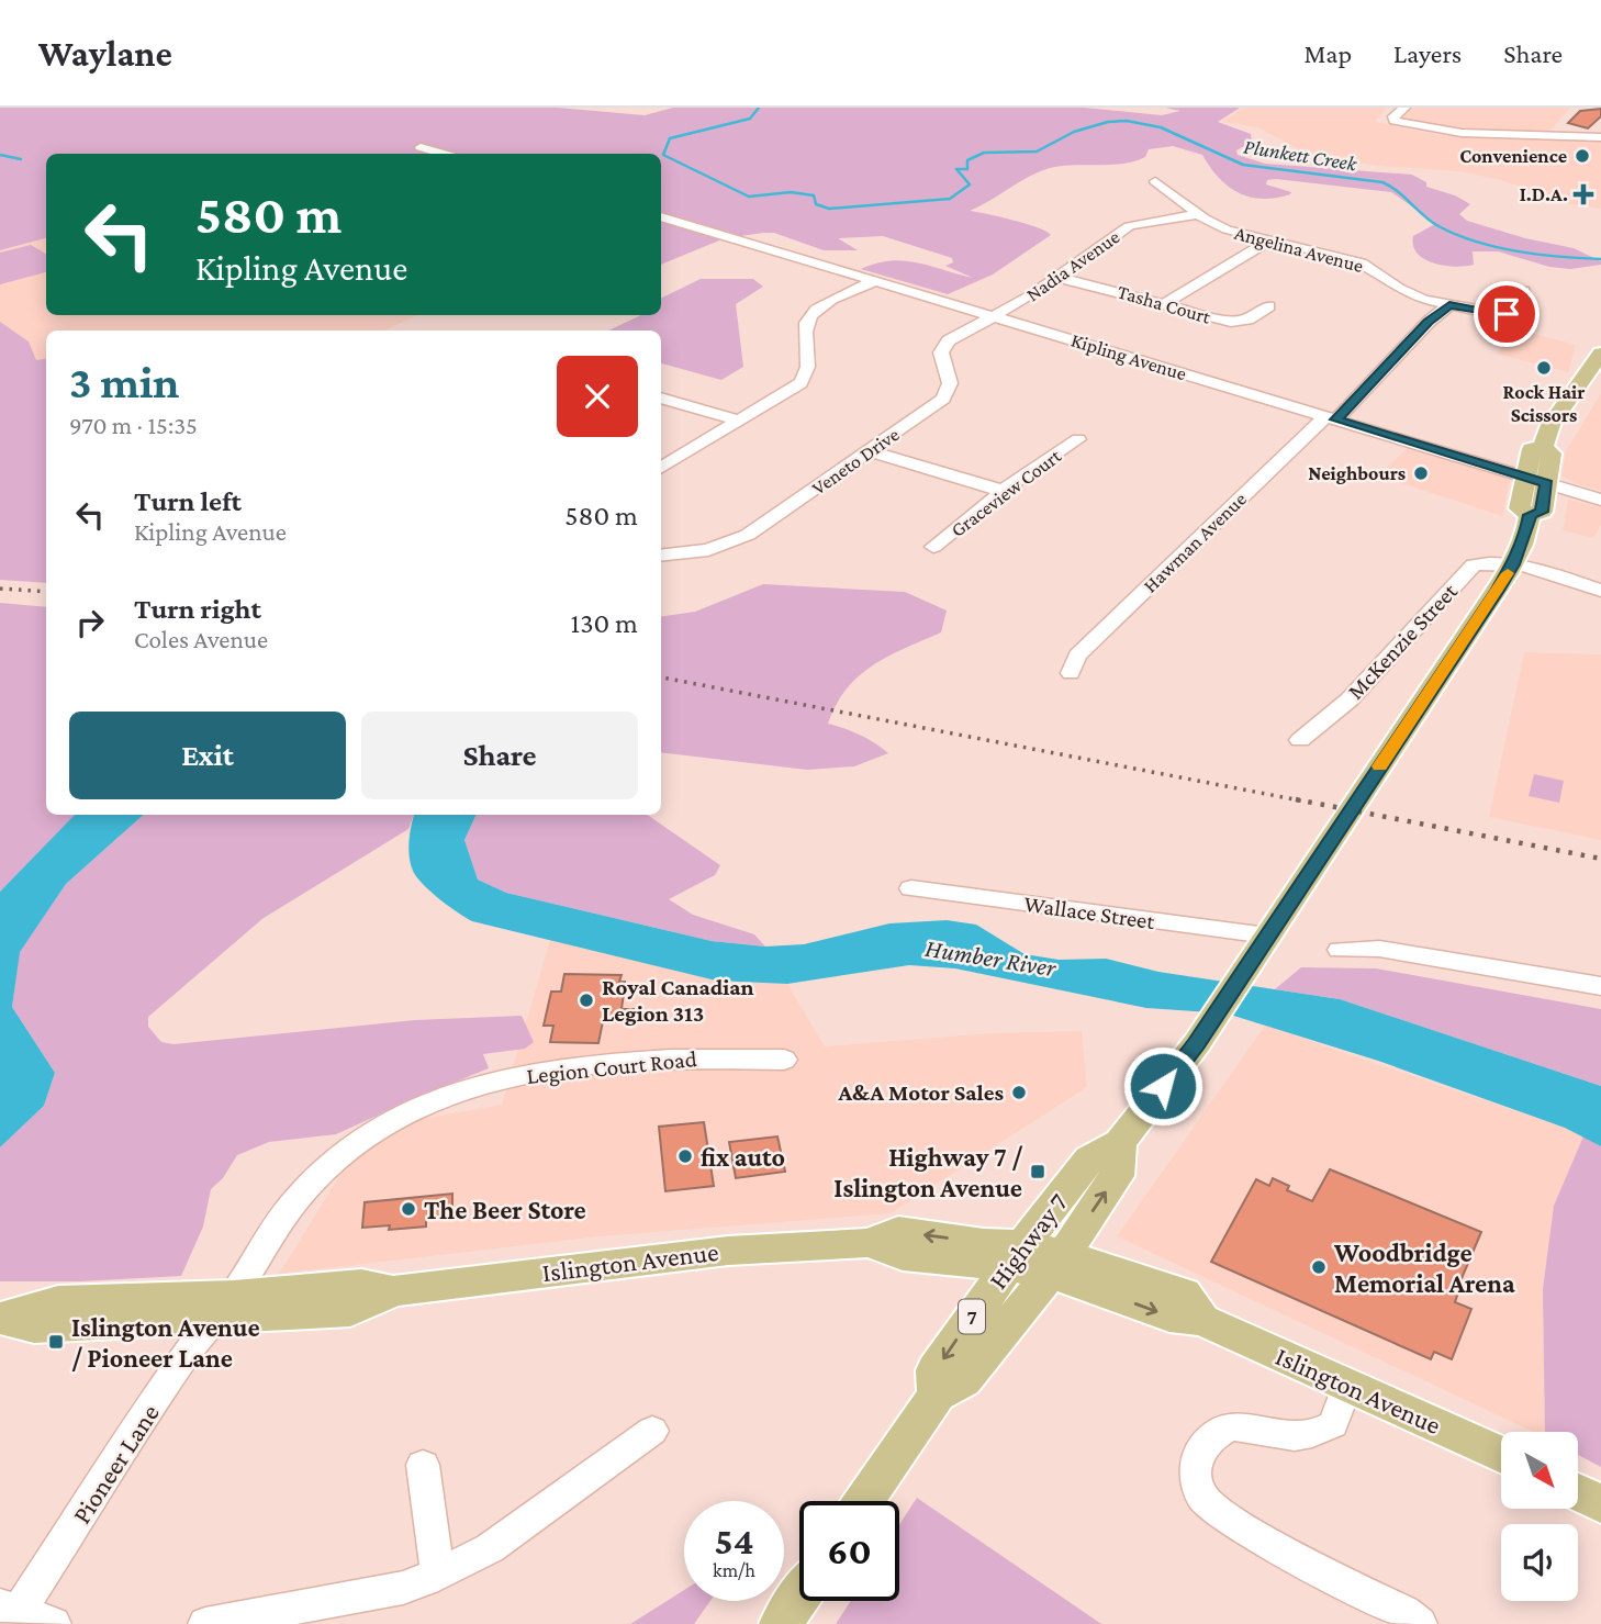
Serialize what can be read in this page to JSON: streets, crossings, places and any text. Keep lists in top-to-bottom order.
{
  "streets": {
    "main road": ["Highway 7", "Islington Avenue", "7"],
    "street": [
      "Angelina Avenue",
      "Nadia Avenue",
      "Tasha Court",
      "Kipling Avenue",
      "Veneto Drive",
      "Graceview Court",
      "Hawman Avenue",
      "McKenzie Street",
      "Wallace Street",
      "Legion Court Road",
      "Pioneer Lane"
    ]
  },
  "crossings": [
    ["Angelina Avenue", "Nadia Avenue"],
    ["Angelina Avenue", "Hawman Avenue"],
    ["Nadia Avenue", "Tasha Court"],
    ["Nadia Avenue", "Kipling Avenue"],
    ["Nadia Avenue", "Veneto Drive"],
    ["Kipling Avenue", "Veneto Drive"],
    ["Kipling Avenue", "Hawman Avenue"],
    ["Kipling Avenue", "Highway 7"],
    ["McKenzie Street", "Highway 7"],
    ["Wallace Street", "Highway 7"],
    ["Legion Court Road", "Islington Avenue"],
    ["Legion Court Road", "Pioneer Lane"],
    ["Highway 7", "Islington Avenue"],
    ["Islington Avenue", "Pioneer Lane"]
  ],
  "water": ["Plunkett Creek", "Humber River"],
  "places": {
    "other": [
      "Convenience",
      "Rock Hair Scissors",
      "Neighbours",
      "Royal Canadian Legion 313",
      "A&A Motor Sales",
      "fix auto",
      "The Beer Store",
      "Woodbridge Memorial Arena"
    ],
    "health": ["I.D.A."],
    "transit": ["Highway 7 / Islington Avenue", "Islington Avenue / Pioneer Lane"]
  },
  "north": "bottom right",
  "page": {
    "header": "Waylane",
    "nav": ["Map", "Layers", "Share"],
    "turn": ["580 m", "Kipling Avenue"],
    "heading": ["3 min", "970 m · 15:35"],
    "list": [
      {
        "name": "Turn left",
        "note": "Kipling Avenue",
        "value": "580 m"
      },
      {
        "name": "Turn right",
        "note": "Coles Avenue",
        "value": "130 m"
      }
    ],
    "buttons": ["Exit", "Share"],
    "speed": "54 km/h",
    "limit": "60"
  }
}
